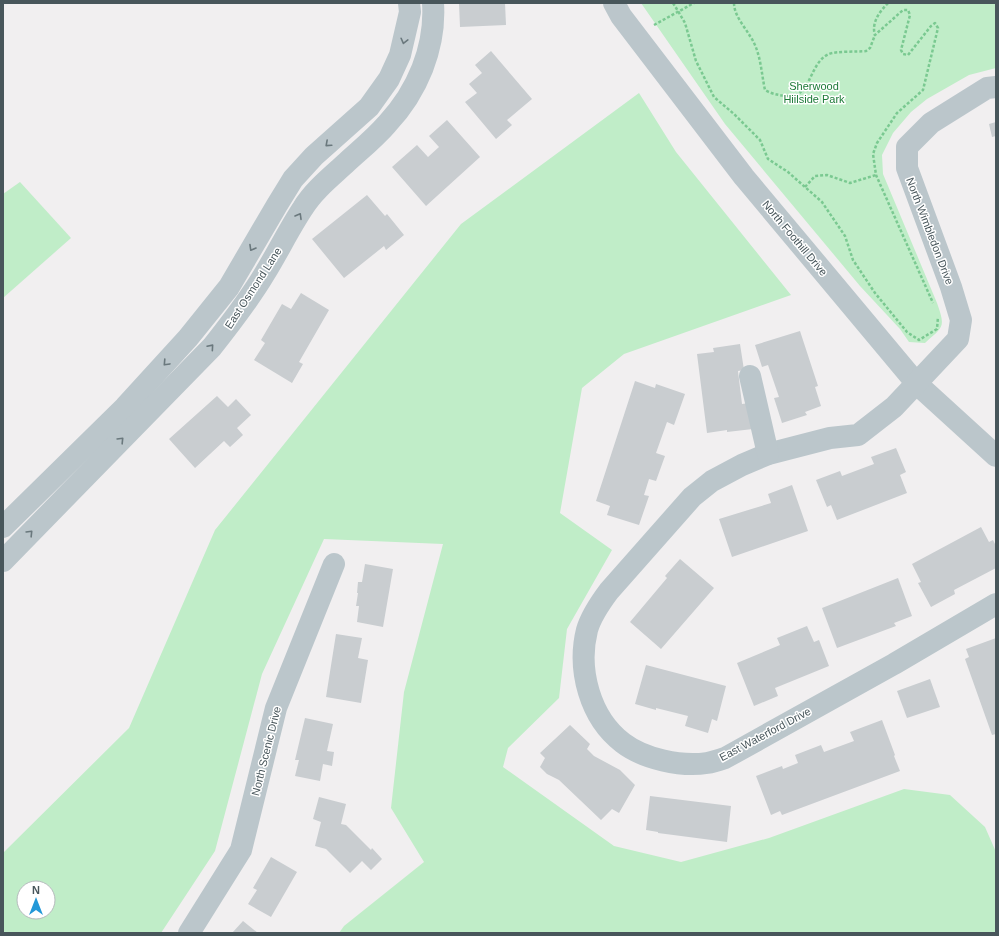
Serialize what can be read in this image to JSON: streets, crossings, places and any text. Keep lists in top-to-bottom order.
{
  "streets": {
    "street": [
      "North Wimbledon Drive",
      "North Foothill Drive",
      "East Osmond Lane",
      "East Waterford Drive",
      "North Scenic Drive"
    ]
  },
  "crossings": [
    ["North Wimbledon Drive", "North Foothill Drive"],
    ["North Wimbledon Drive", "East Waterford Drive"],
    ["North Foothill Drive", "East Waterford Drive"]
  ],
  "parks": ["Sherwood Hiilside Park"],
  "north": "top"
}
